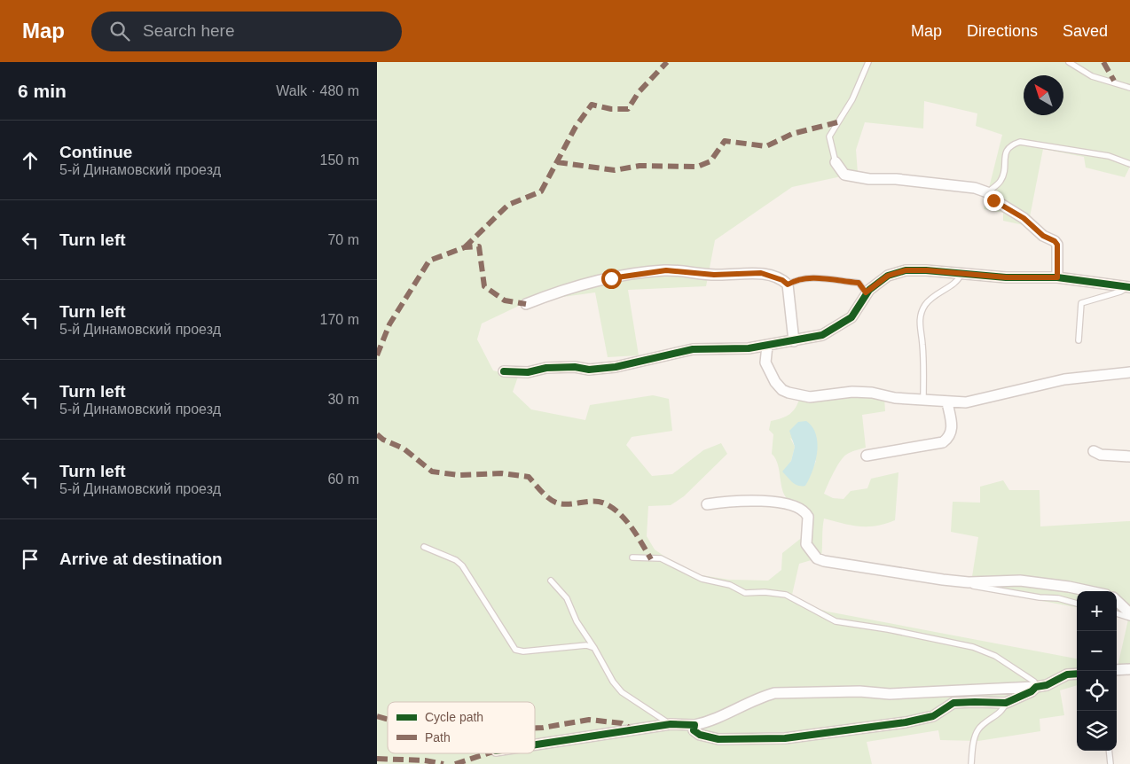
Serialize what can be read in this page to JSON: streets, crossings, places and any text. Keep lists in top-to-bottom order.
{
  "legend": ["Cycle path", "Path"],
  "north": "top left",
  "page": {
    "header": "Map",
    "search": "Search here",
    "nav": ["Map", "Directions", "Saved"],
    "heading": ["6 min", "Walk · 480 m"],
    "list": [
      ["Continue", "5-й Динамовский проезд", "150 m"],
      ["Turn left", "70 m"],
      ["Turn left", "5-й Динамовский проезд", "170 m"],
      ["Turn left", "5-й Динамовский проезд", "30 m"],
      ["Turn left", "5-й Динамовский проезд", "60 m"],
      "Arrive at destination"
    ],
    "map_buttons": ["+", "−"]
  }
}
